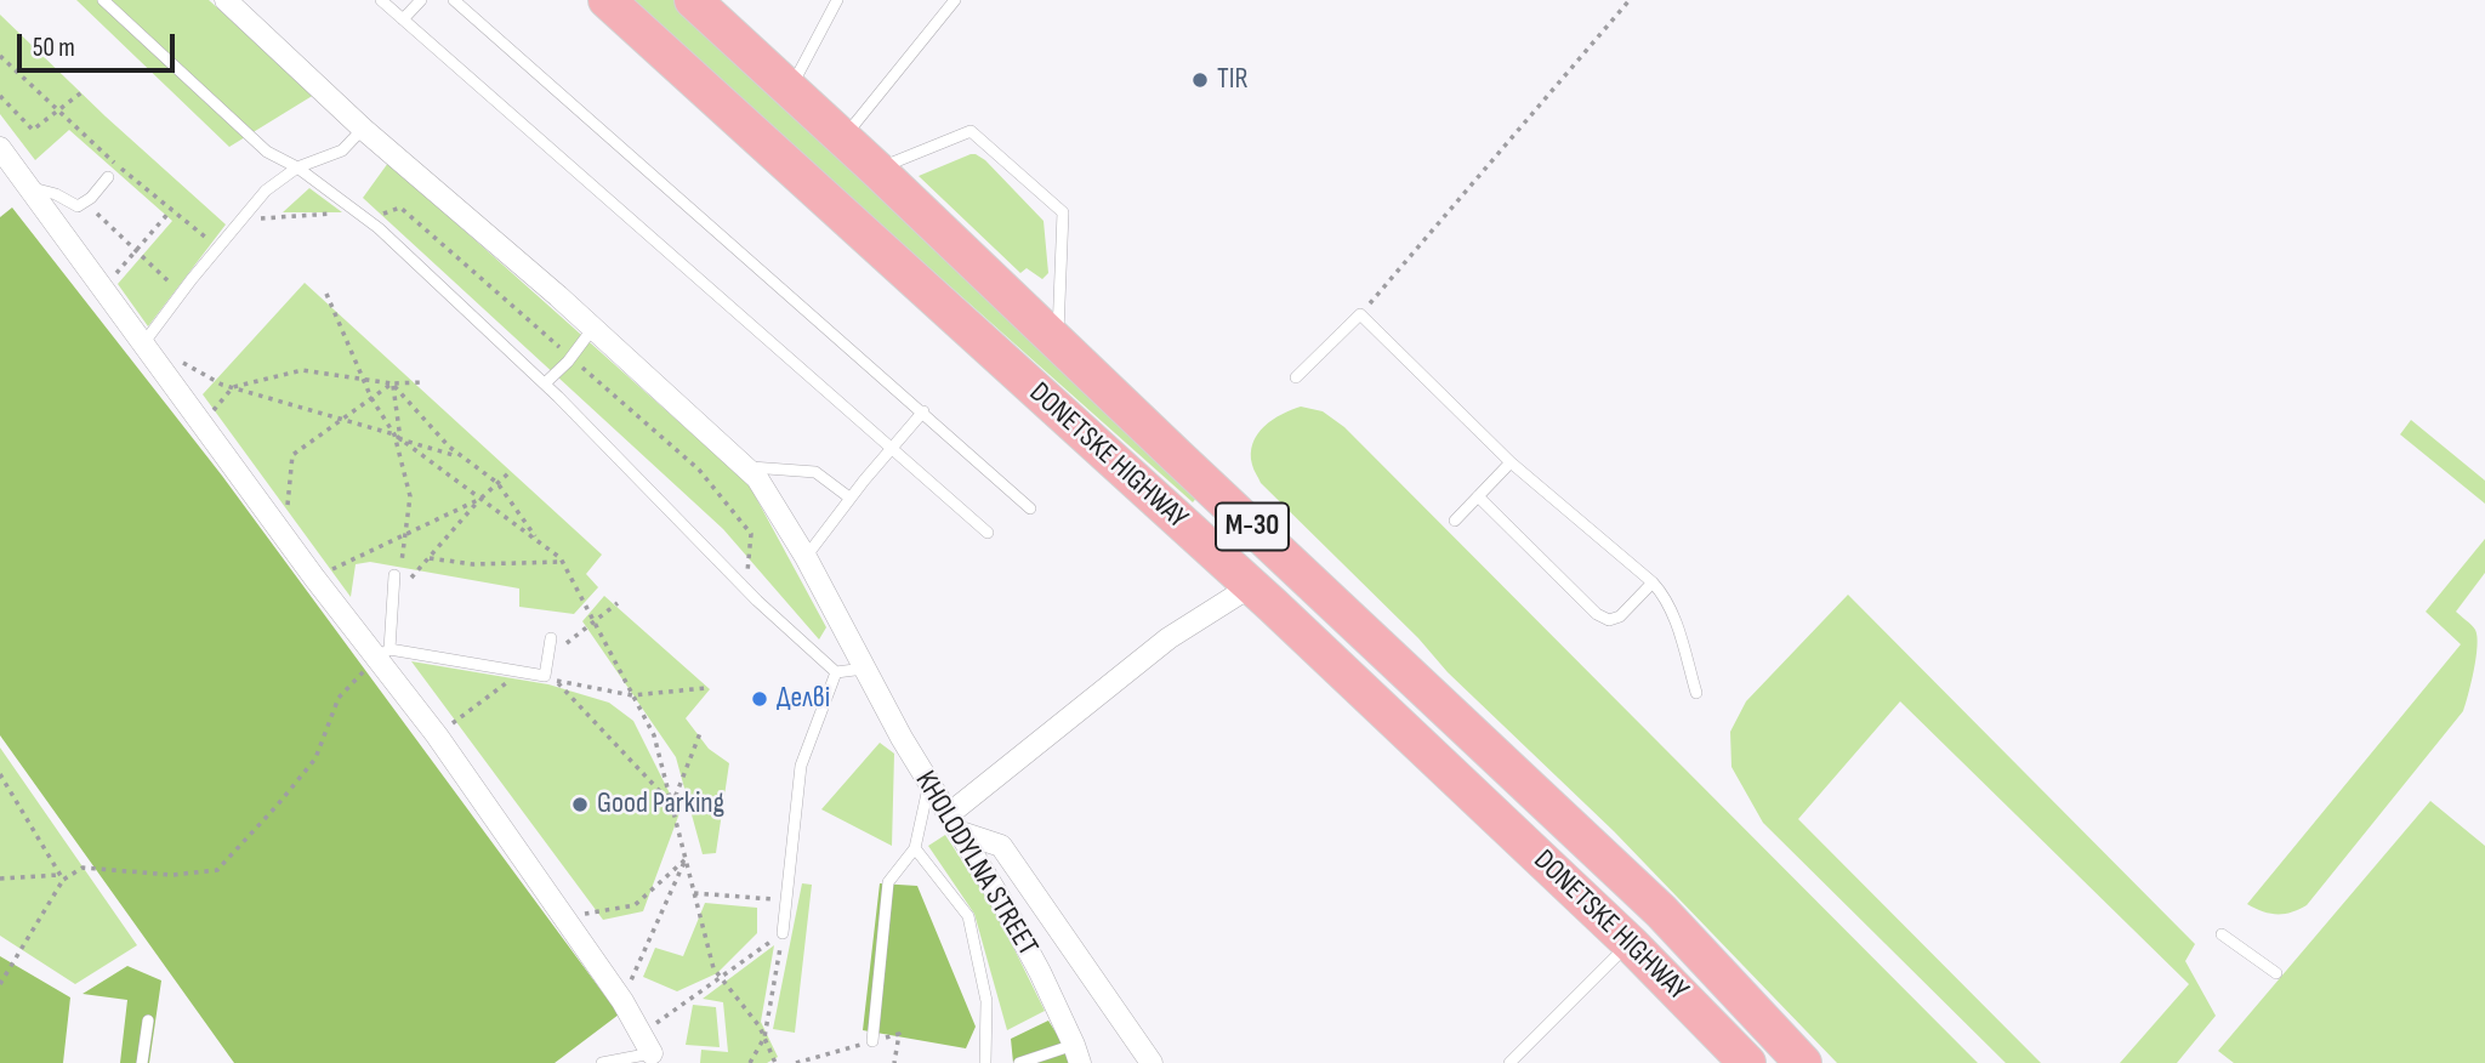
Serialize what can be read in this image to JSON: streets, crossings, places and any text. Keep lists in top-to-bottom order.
{
  "streets": {
    "highway": ["DONETSKE HIGHWAY", "М-30"],
    "street": ["KHOLODYLNA STREET"]
  },
  "places": ["TIR", "Делві", "Good Parking"],
  "scale_bar": "50 m"
}
